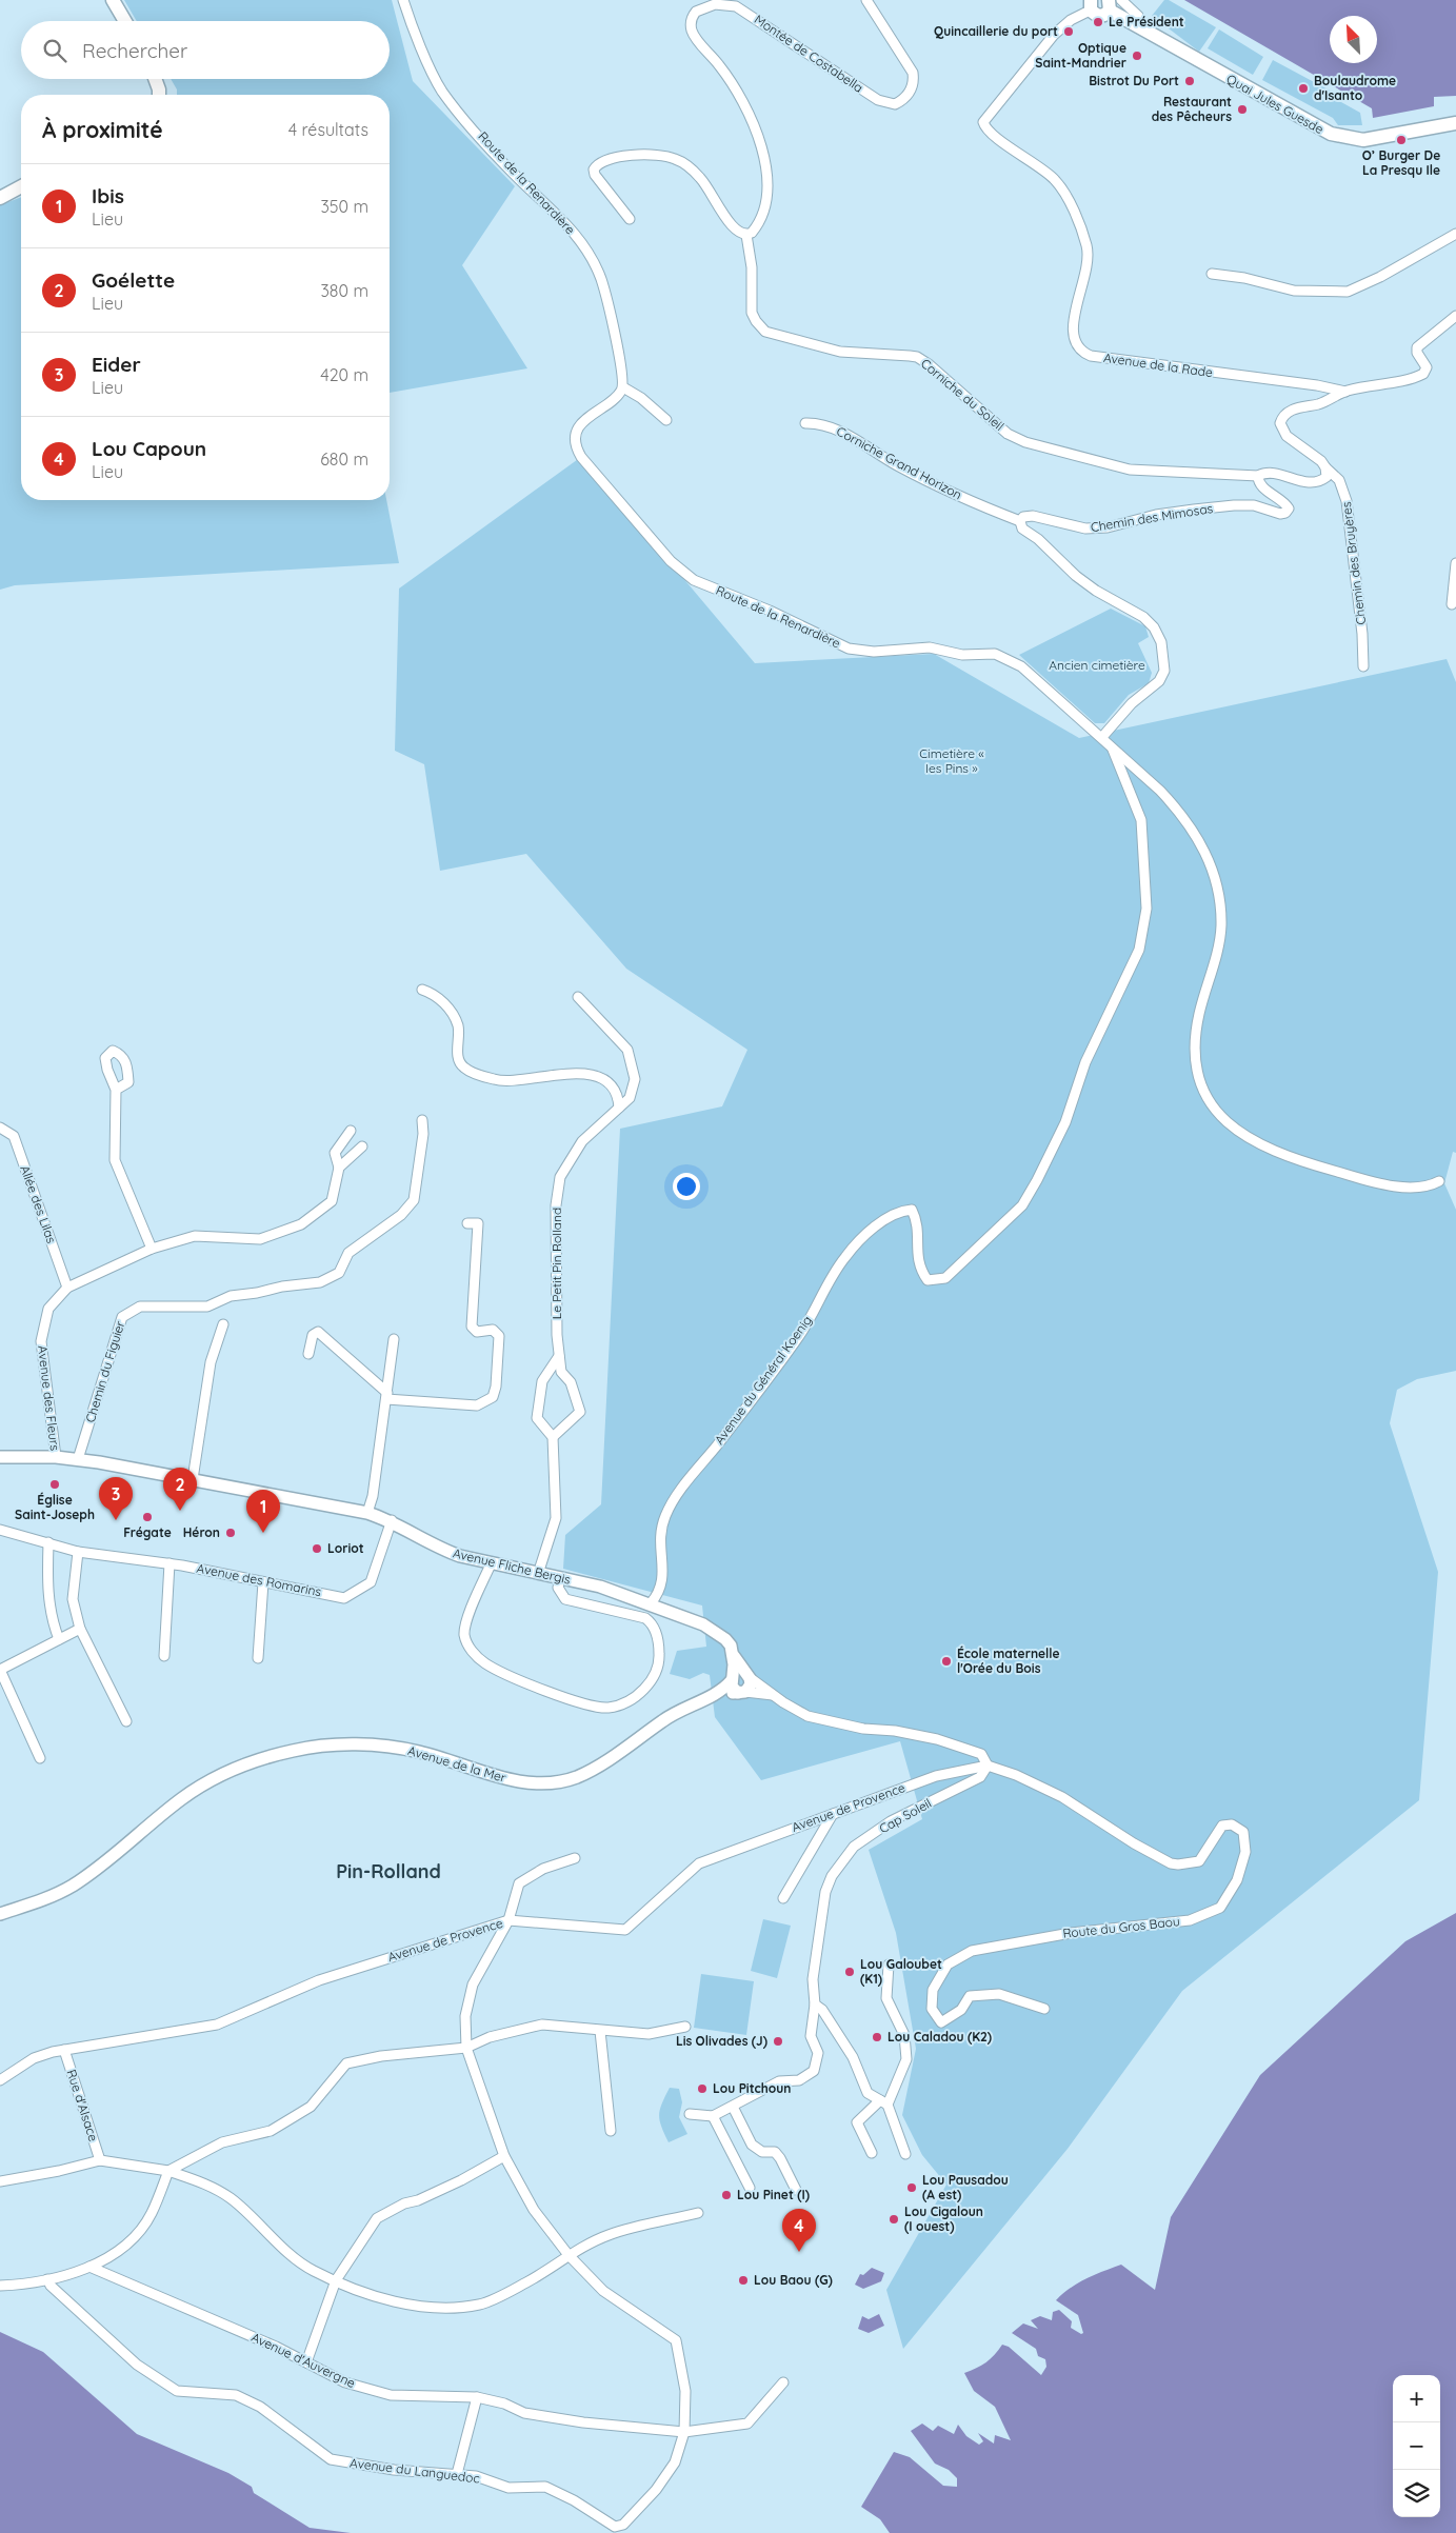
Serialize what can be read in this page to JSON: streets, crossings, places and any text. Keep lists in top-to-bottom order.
{
  "streets": {
    "main road": ["Quai Jules Guesde"],
    "street": [
      "Montée de Costabella",
      "Route de la Renardière",
      "Avenue de la Rade",
      "Corniche du Soleil",
      "Corniche Grand Horizon",
      "Chemin des Mimosas",
      "Chemin des Bruyères",
      "Allée des Lilas",
      "Le Petit Pin Rolland",
      "Chemin du Figuier",
      "Avenue du Général Koenig",
      "Avenue des Fleurs",
      "Avenue Fliche Bergis",
      "Avenue des Romarins",
      "Avenue de la Mer",
      "Avenue de Provence",
      "Cap Soleil",
      "Route du Gros Baou",
      "Rue d'Alsace",
      "Avenue d'Auvergne",
      "Avenue du Languedoc"
    ]
  },
  "crossings": [
    ["Montée de Costabella", "Corniche du Soleil"],
    ["Quai Jules Guesde", "Avenue de la Rade"],
    ["Route de la Renardière", "Avenue du Général Koenig"],
    ["Corniche du Soleil", "Chemin des Mimosas"],
    ["Corniche Grand Horizon", "Chemin des Mimosas"],
    ["Allée des Lilas", "Avenue des Fleurs"],
    ["Chemin du Figuier", "Avenue Fliche Bergis"],
    ["Avenue du Général Koenig", "Avenue Fliche Bergis"],
    ["Avenue des Fleurs", "Avenue Fliche Bergis"],
    ["Avenue Fliche Bergis", "Avenue des Romarins"],
    ["Avenue Fliche Bergis", "Avenue de la Mer"],
    ["Avenue de Provence", "Cap Soleil"],
    ["Avenue de Provence", "Route du Gros Baou"],
    ["Avenue de Provence", "Rue d'Alsace"],
    ["Avenue de Provence", "Avenue du Languedoc"],
    ["Cap Soleil", "Route du Gros Baou"],
    ["Avenue d'Auvergne", "Avenue du Languedoc"]
  ],
  "districts": ["Pin-Rolland"],
  "parks": ["Ancien cimetière", "Cimetière « les Pins »"],
  "places": [
    "Le Président",
    "Quincaillerie du port",
    "Optique Saint-Mandrier",
    "Bistrot Du Port",
    "Boulaudrome d'Isanto",
    "Restaurant des Pêcheurs",
    "O’ Burger De La Presqu Ile",
    "Église Saint-Joseph",
    "Frégate",
    "Héron",
    "Loriot",
    "École maternelle l'Orée du Bois",
    "Lou Galoubet (K1)",
    "Lou Caladou (K2)",
    "Lis Olivades (J)",
    "Lou Pitchoun",
    "Lou Pausadou (A est)",
    "Lou Pinet (I)",
    "Lou Cigaloun (I ouest)",
    "Lou Baou (G)"
  ],
  "north": "top left",
  "page": {
    "search": "Rechercher",
    "heading": ["À proximité", "4 résultats"],
    "list": [
      {
        "mark": "1",
        "name": "Ibis",
        "note": "Lieu",
        "value": "350 m"
      },
      {
        "mark": "2",
        "name": "Goélette",
        "note": "Lieu",
        "value": "380 m"
      },
      {
        "mark": "3",
        "name": "Eider",
        "note": "Lieu",
        "value": "420 m"
      },
      {
        "mark": "4",
        "name": "Lou Capoun",
        "note": "Lieu",
        "value": "680 m"
      }
    ],
    "pins": [
      "2",
      "3",
      "1",
      "4"
    ],
    "map_buttons": ["+", "−"]
  }
}
